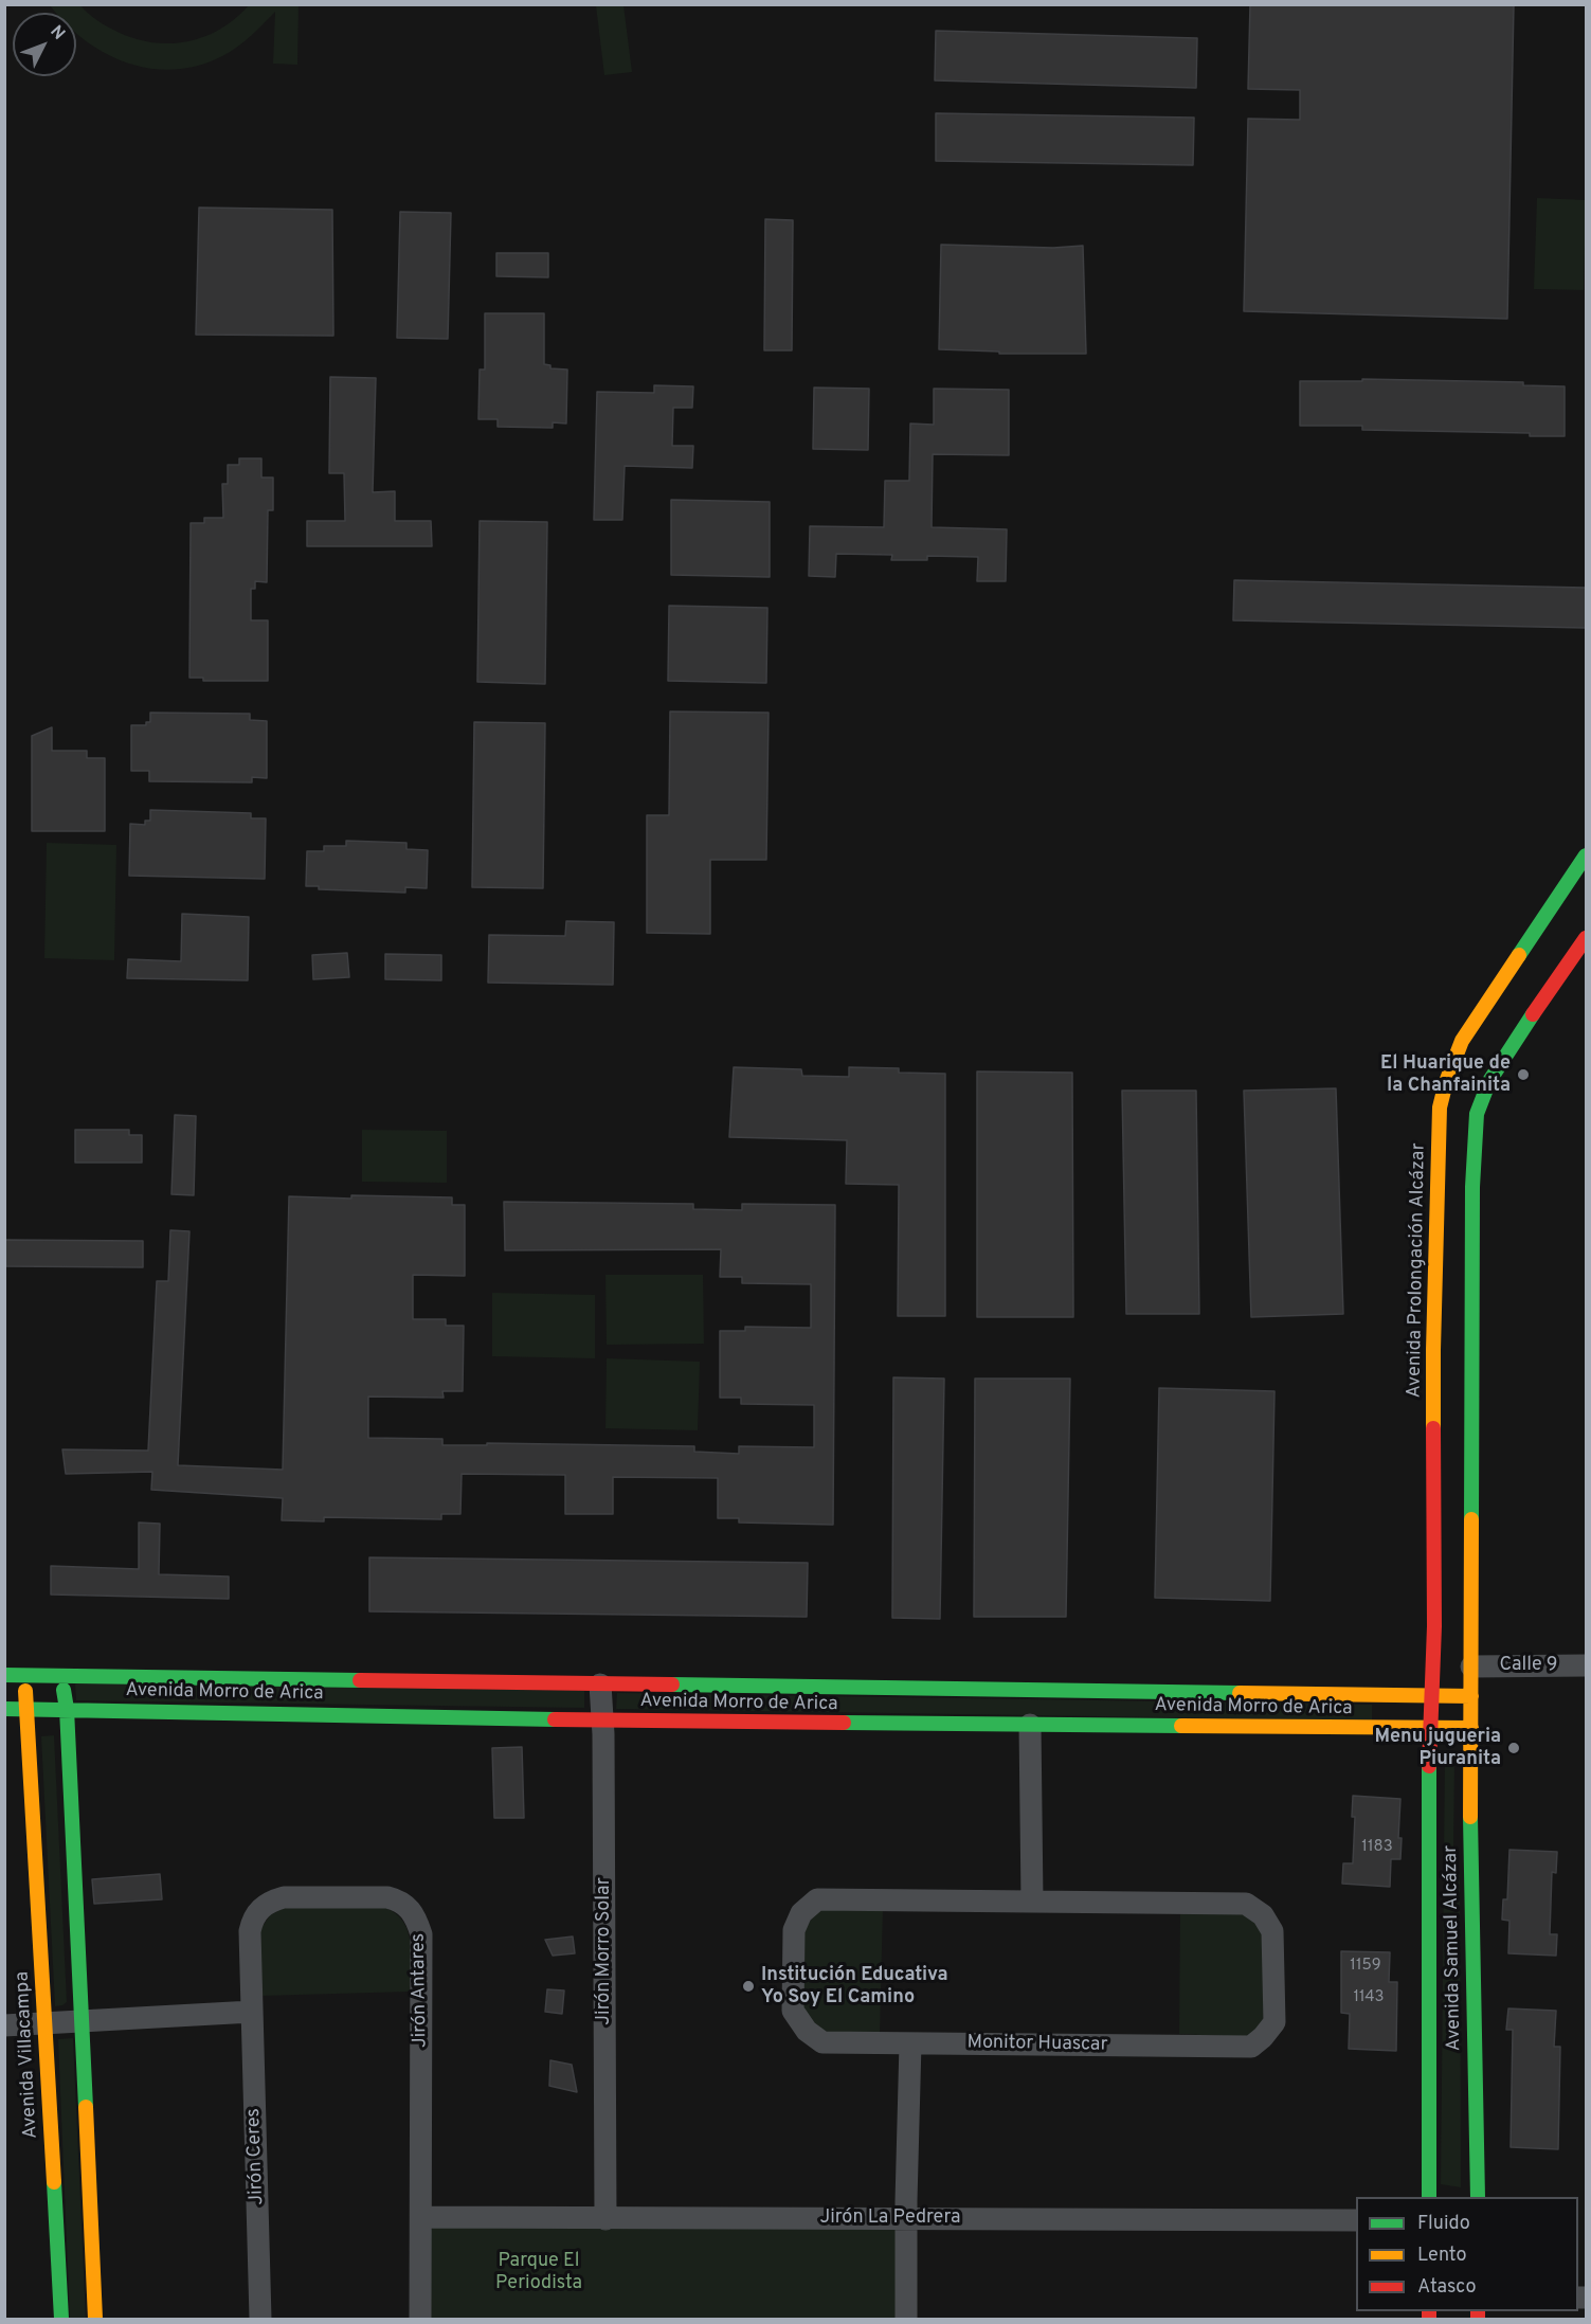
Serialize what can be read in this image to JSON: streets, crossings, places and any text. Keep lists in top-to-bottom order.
{
  "streets": {
    "main road": [
      "Avenida Prolongación Alcázar",
      "Avenida Morro de Arica",
      "Avenida Samuel Alcázar",
      "Avenida Villacampa"
    ],
    "street": [
      "Calle 9",
      "Jirón Morro Solar",
      "Jirón Antares",
      "Monitor Huascar",
      "Jirón Ceres",
      "Jirón La Pedrera"
    ]
  },
  "crossings": [
    ["Avenida Prolongación Alcázar", "Avenida Morro de Arica"],
    ["Avenida Prolongación Alcázar", "Avenida Samuel Alcázar"],
    ["Avenida Morro de Arica", "Avenida Samuel Alcázar"],
    ["Avenida Morro de Arica", "Jirón Morro Solar"],
    ["Avenida Morro de Arica", "Avenida Villacampa"],
    ["Jirón Morro Solar", "Jirón La Pedrera"],
    ["Jirón Antares", "Jirón Ceres"],
    ["Jirón Antares", "Jirón La Pedrera"]
  ],
  "parks": ["Parque El Periodista"],
  "places": ["El Huarique de la Chanfainita", "Menu jugueria Piuranita", "Institución Educativa Yo Soy El Camino"],
  "house_numbers": ["1183", "1159", "1143"],
  "legend": ["Fluido", "Lento", "Atasco"],
  "north": "top right"
}
